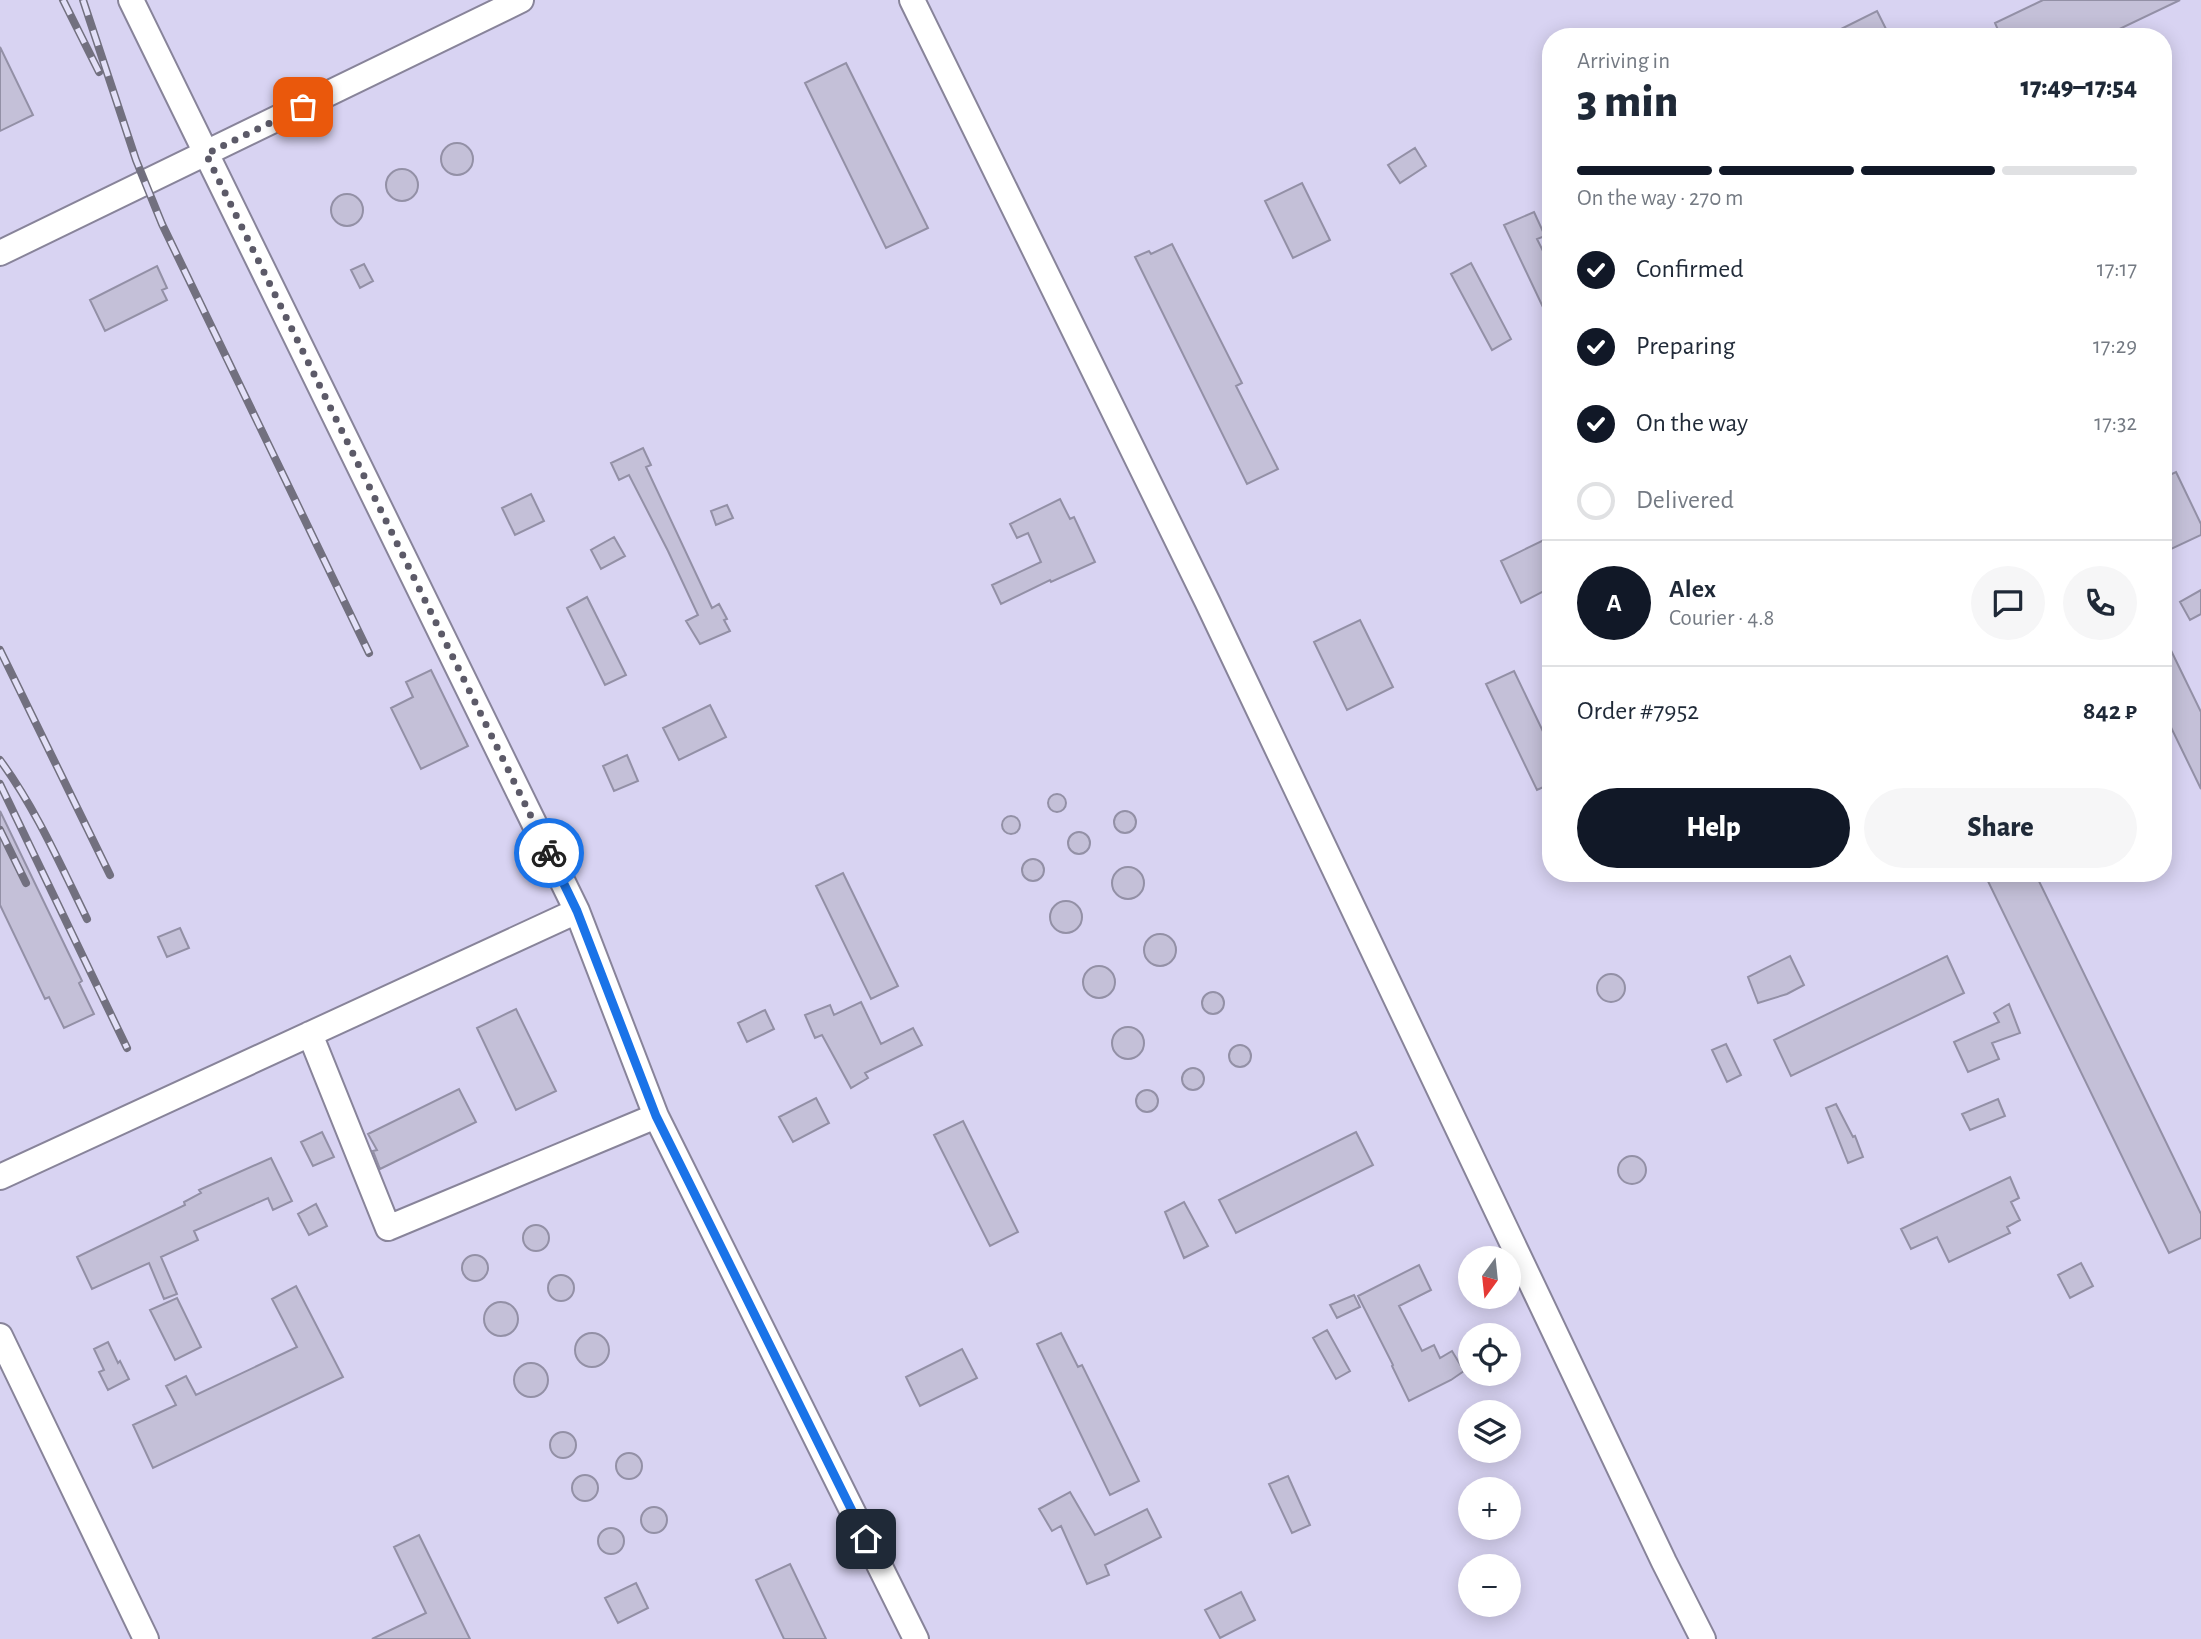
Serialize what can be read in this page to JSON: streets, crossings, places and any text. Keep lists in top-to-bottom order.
{
  "north": "bottom",
  "page": {
    "heading": ["3 min", "Arriving in", "17:49–17:54"],
    "panel": [
      "Alex",
      "Courier · 4.8",
      "Order #7952",
      "842 ₽"
    ],
    "bar": "On the way · 270 m",
    "list": [
      ["Confirmed", "17:17"],
      ["Preparing", "17:29"],
      ["On the way", "17:32"],
      "Delivered"
    ],
    "round": "A",
    "buttons": ["Help", "Share"],
    "map_buttons": ["+", "−"]
  }
}
